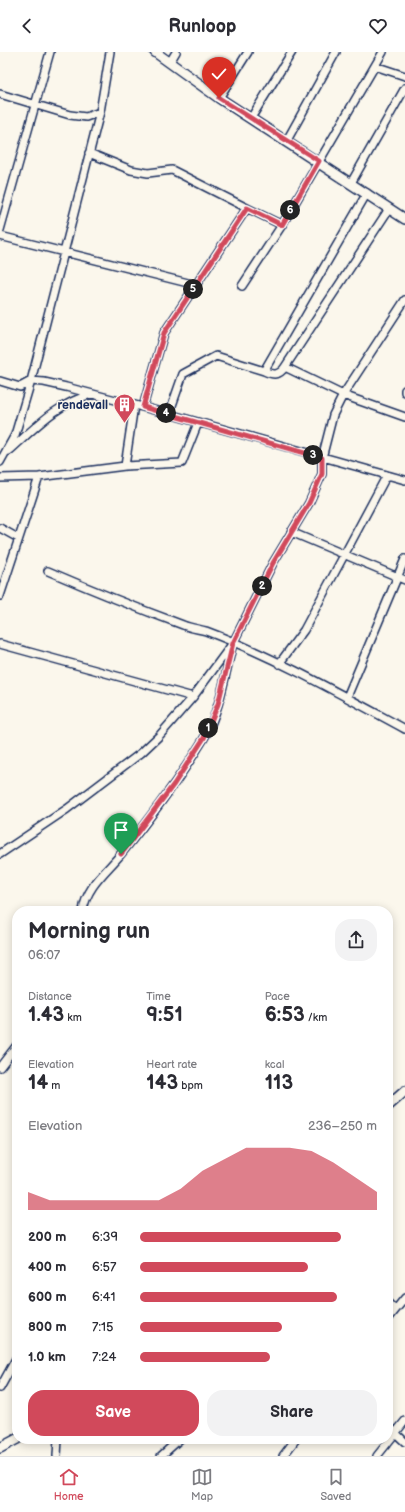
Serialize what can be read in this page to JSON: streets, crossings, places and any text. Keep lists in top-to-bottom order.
{
  "places": {
    "building": ["rendevall"]
  },
  "page": {
    "header": "Runloop",
    "pins": [
      "6",
      "5",
      "4",
      "3",
      "2",
      "1"
    ],
    "heading": ["Morning run", "06:07"],
    "stats": [
      ["Distance", "1.43 km"],
      ["Time", "9:51"],
      ["Pace", "6:53 /km"],
      ["Elevation", "14 m"],
      ["Heart rate", "143 bpm"],
      ["kcal", "113"]
    ],
    "chart": ["Elevation", "236–250 m"],
    "list": [
      {
        "name": "200 m",
        "note": "6:39"
      },
      {
        "name": "400 m",
        "note": "6:57"
      },
      {
        "name": "600 m",
        "note": "6:41"
      },
      {
        "name": "800 m",
        "note": "7:15"
      },
      {
        "name": "1.0 km",
        "note": "7:24"
      }
    ],
    "buttons": ["Save", "Share"],
    "tabs": ["Home", "Map", "Saved"]
  }
}
